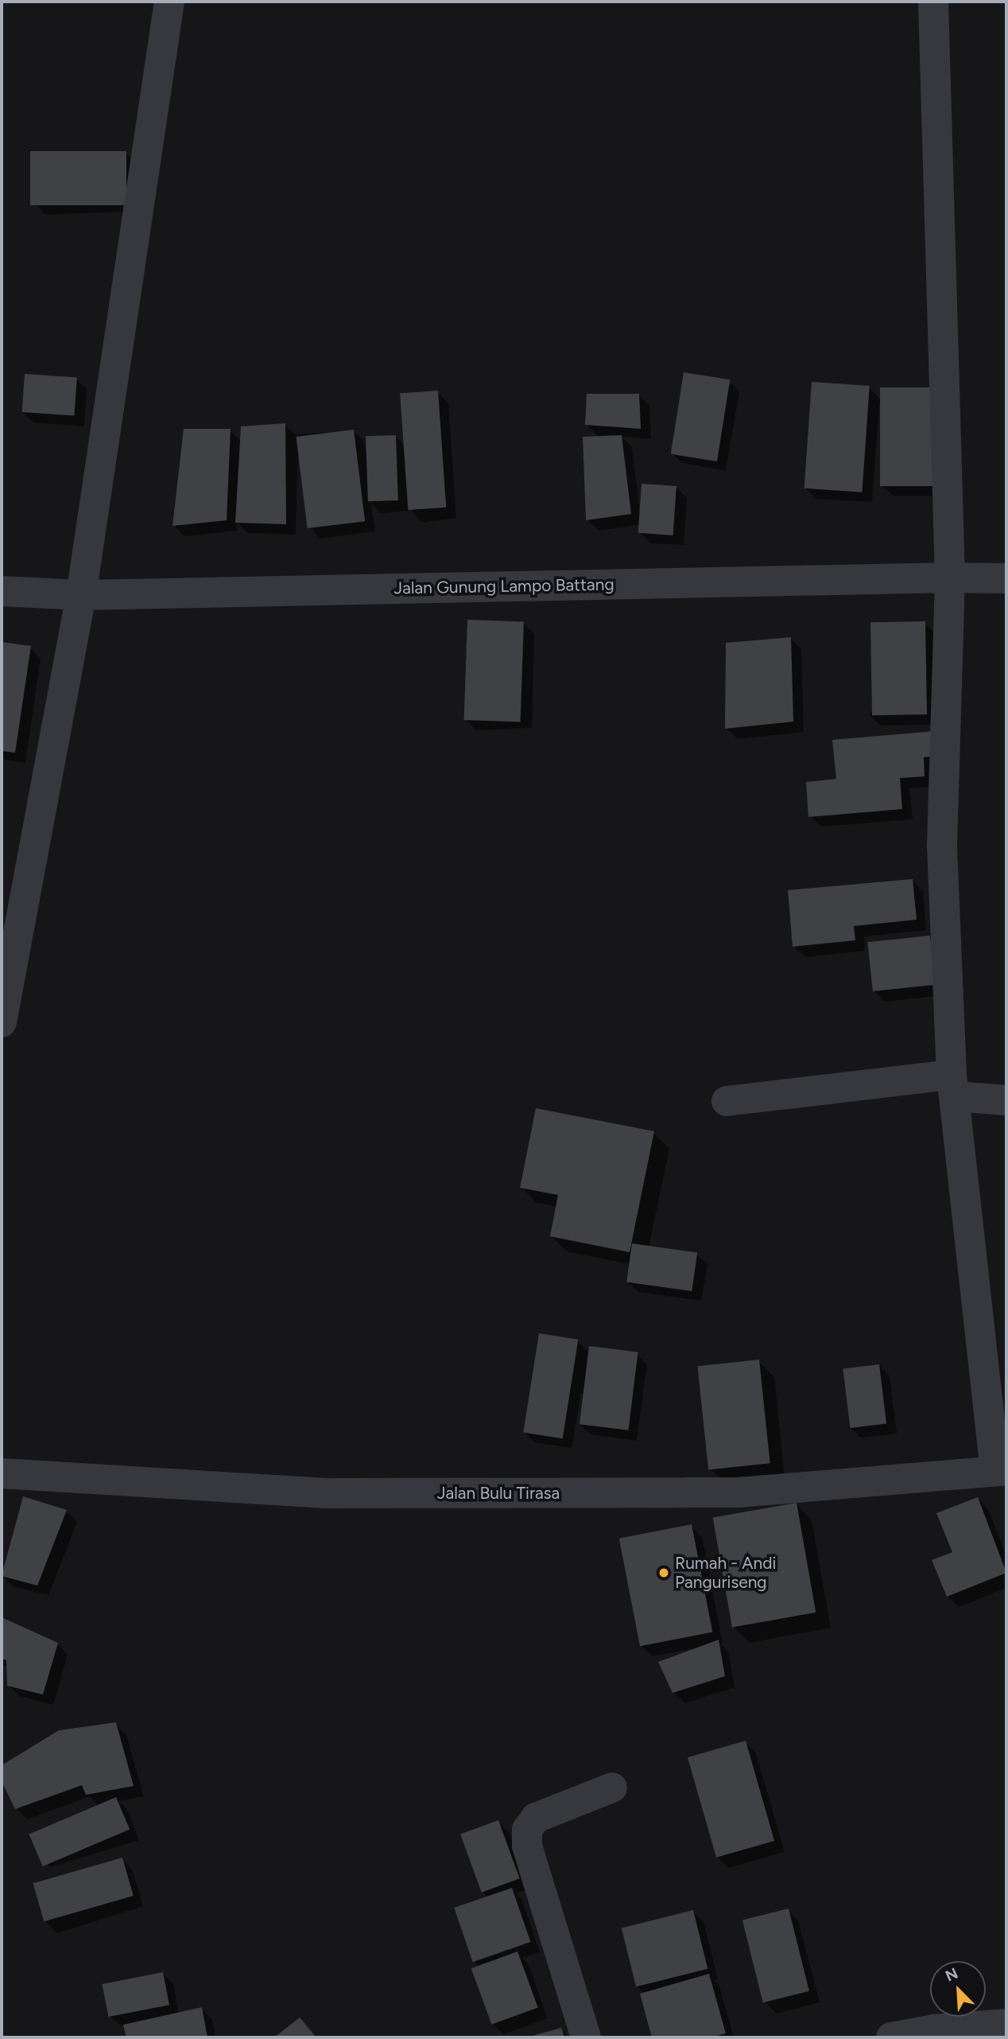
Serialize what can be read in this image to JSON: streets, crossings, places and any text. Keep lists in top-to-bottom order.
{
  "streets": {
    "street": ["Jalan Gunung Lampo Battang", "Jalan Bulu Tirasa"]
  },
  "places": ["Rumah - Andi Panguriseng"],
  "north": "top left"
}
